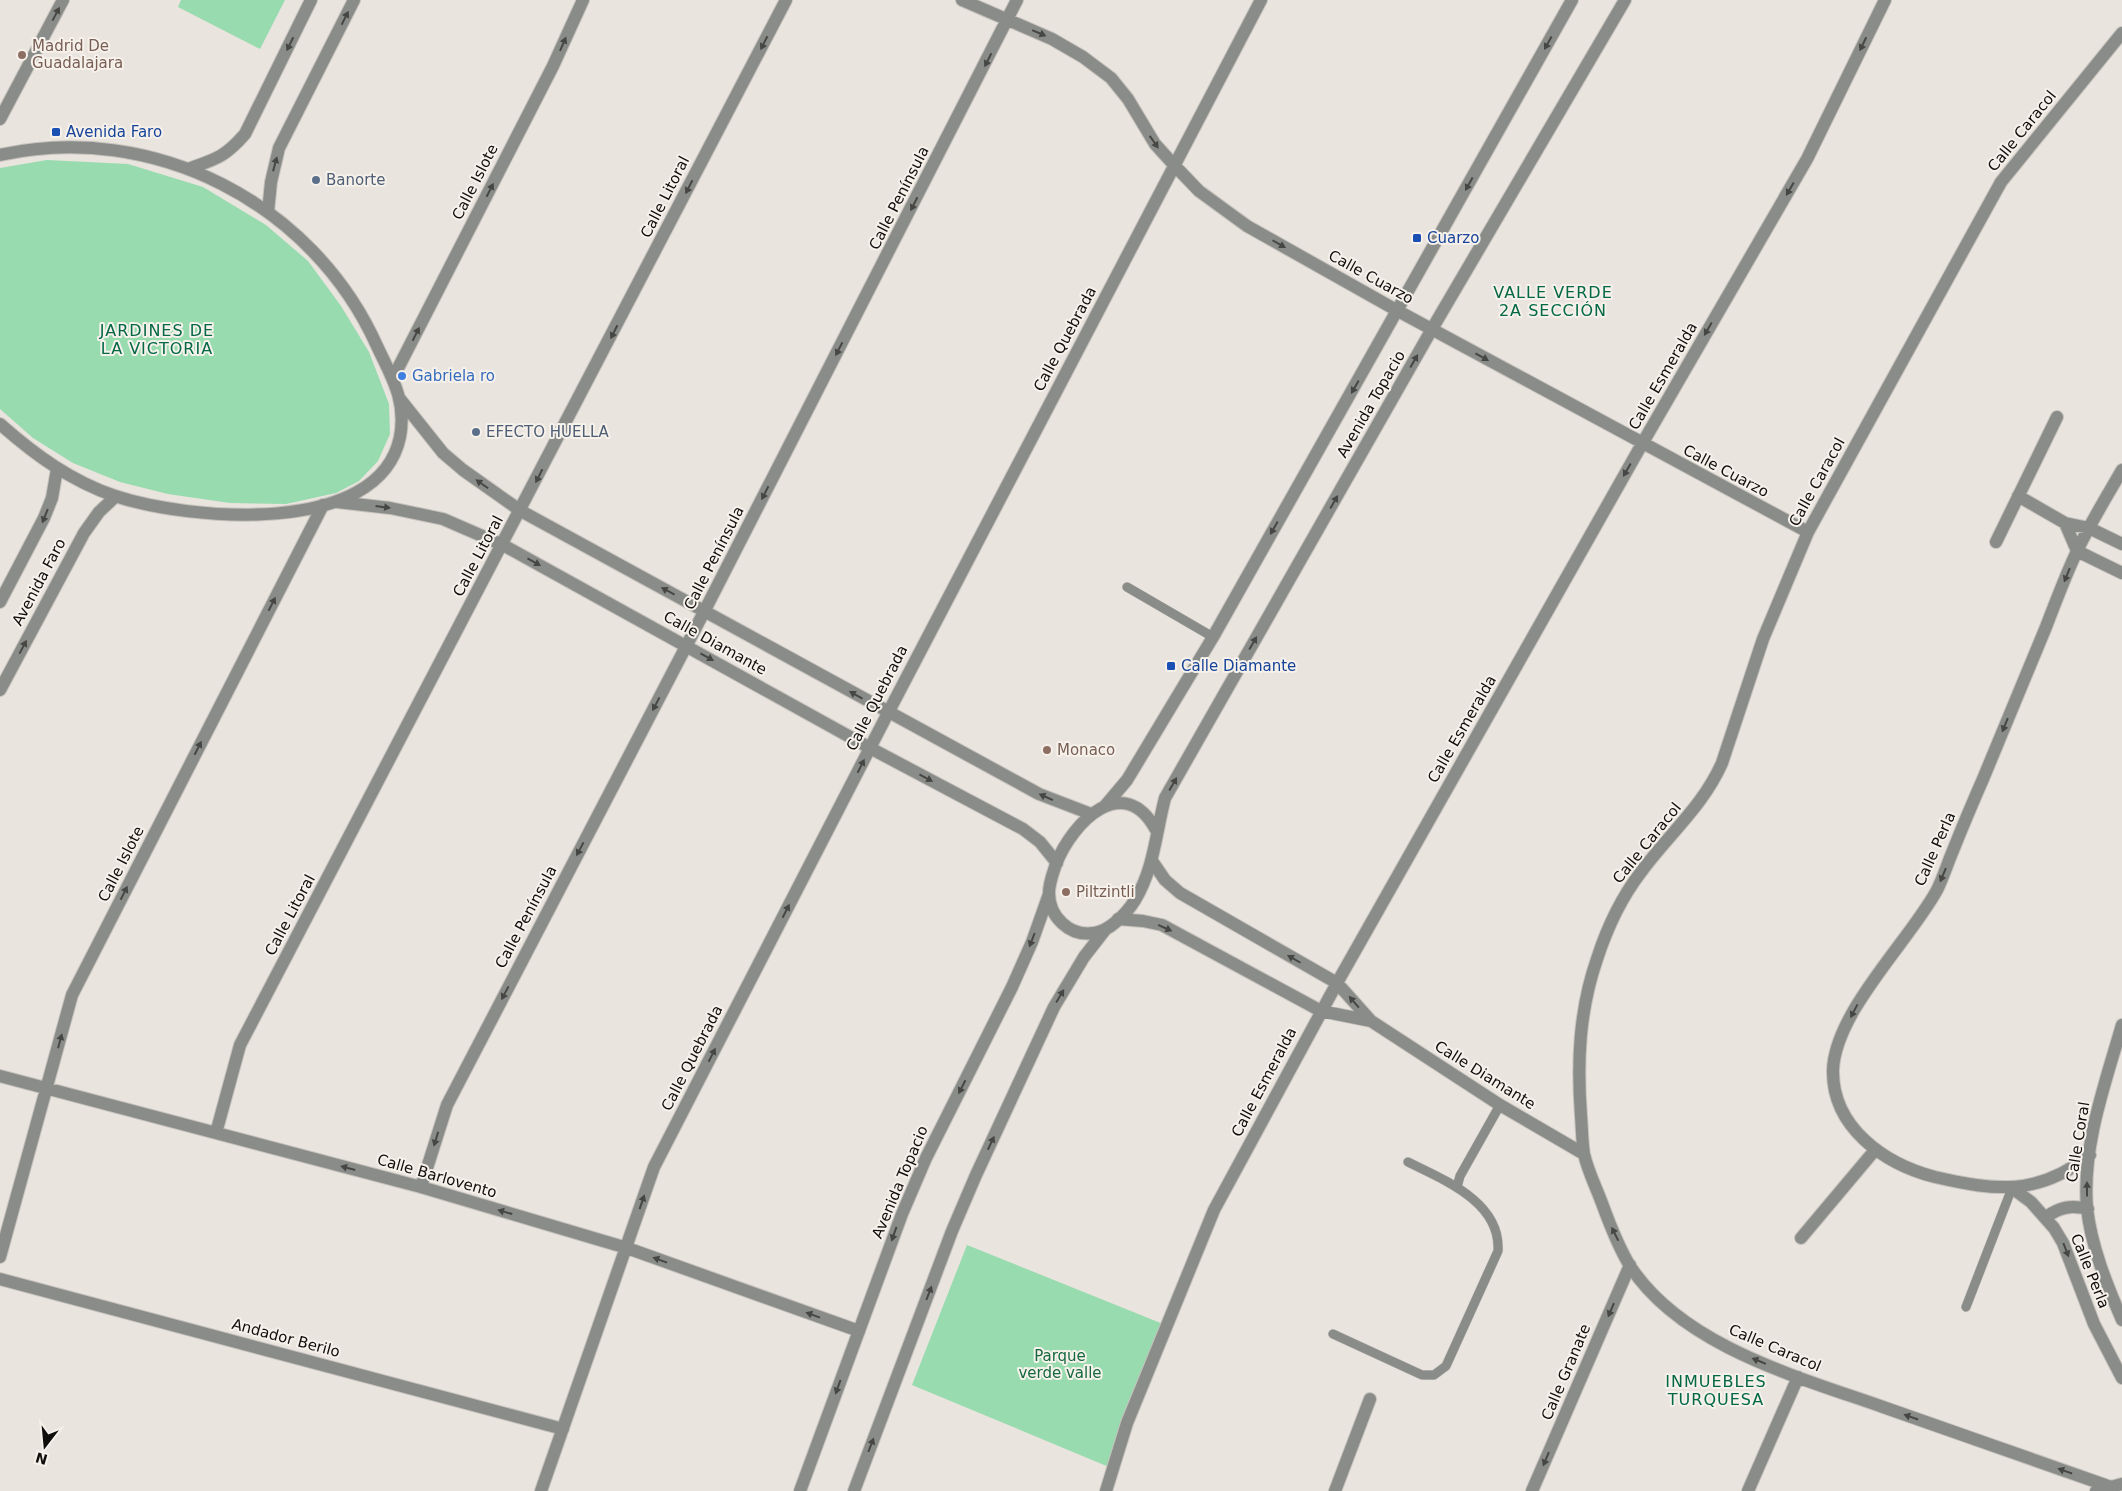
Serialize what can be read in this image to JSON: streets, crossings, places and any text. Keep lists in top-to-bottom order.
{
  "streets": {
    "street": [
      "Calle Caracol",
      "Calle Islote",
      "Calle Litoral",
      "Calle Península",
      "Calle Cuarzo",
      "Calle Quebrada",
      "Calle Esmeralda",
      "Avenida Topacio",
      "Avenida Faro",
      "Calle Diamante",
      "Calle Perla",
      "Calle Coral",
      "Calle Barlovento",
      "Andador Berilo",
      "Calle Granate"
    ]
  },
  "crossings": [
    ["Calle Caracol", "Calle Cuarzo"],
    ["Calle Caracol", "Calle Diamante"],
    ["Calle Caracol", "Calle Granate"],
    ["Calle Islote", "Calle Diamante"],
    ["Calle Islote", "Calle Barlovento"],
    ["Calle Litoral", "Calle Diamante"],
    ["Calle Litoral", "Calle Barlovento"],
    ["Calle Península", "Calle Cuarzo"],
    ["Calle Península", "Calle Diamante"],
    ["Calle Península", "Calle Barlovento"],
    ["Calle Cuarzo", "Calle Quebrada"],
    ["Calle Cuarzo", "Calle Esmeralda"],
    ["Calle Cuarzo", "Avenida Topacio"],
    ["Calle Quebrada", "Calle Diamante"],
    ["Calle Quebrada", "Calle Barlovento"],
    ["Calle Quebrada", "Andador Berilo"],
    ["Calle Esmeralda", "Calle Diamante"],
    ["Avenida Topacio", "Calle Diamante"],
    ["Avenida Topacio", "Calle Barlovento"],
    ["Calle Perla", "Calle Coral"]
  ],
  "one_way": [
    "Calle Islote",
    "Calle Litoral",
    "Calle Península",
    "Calle Cuarzo",
    "Calle Esmeralda",
    "Calle Perla",
    "Calle Barlovento",
    "Calle Granate"
  ],
  "districts": ["VALLE VERDE 2A SECCIÓN", "JARDINES DE LA VICTORIA", "INMUEBLES TURQUESA"],
  "parks": ["Parque verde valle"],
  "places": {
    "other": [
      "Madrid De Guadalajara",
      "Banorte",
      "Gabriela ro",
      "EFECTO HUELLA",
      "Monaco",
      "Piltzintli"
    ],
    "transit": ["Avenida Faro", "Cuarzo", "Calle Diamante"]
  },
  "north": "bottom"
}
